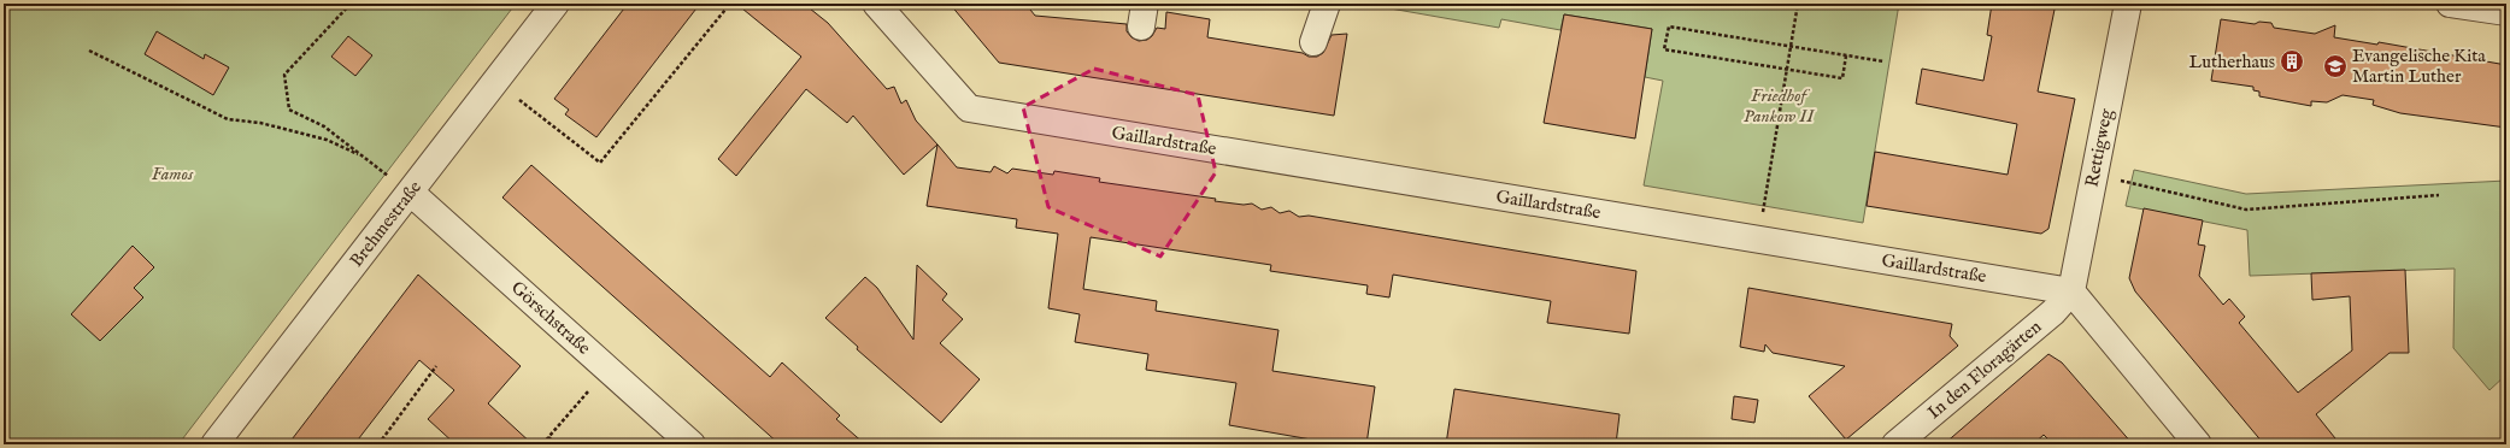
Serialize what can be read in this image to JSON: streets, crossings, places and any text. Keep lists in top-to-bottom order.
{
  "streets": {
    "street": [
      "Gaillardstraße",
      "Rettigweg",
      "Brehmestraße",
      "Görschstraße",
      "In den Floragärten"
    ]
  },
  "crossings": [
    ["Gaillardstraße", "Rettigweg"],
    ["Gaillardstraße", "In den Floragärten"],
    ["Rettigweg", "In den Floragärten"],
    ["Brehmestraße", "Görschstraße"]
  ],
  "parks": ["Friedhof Pankow II", "Famos"],
  "places": {
    "building": ["Lutherhaus"],
    "school or university": ["Evangelische Kita Martin Luther"]
  }
}
